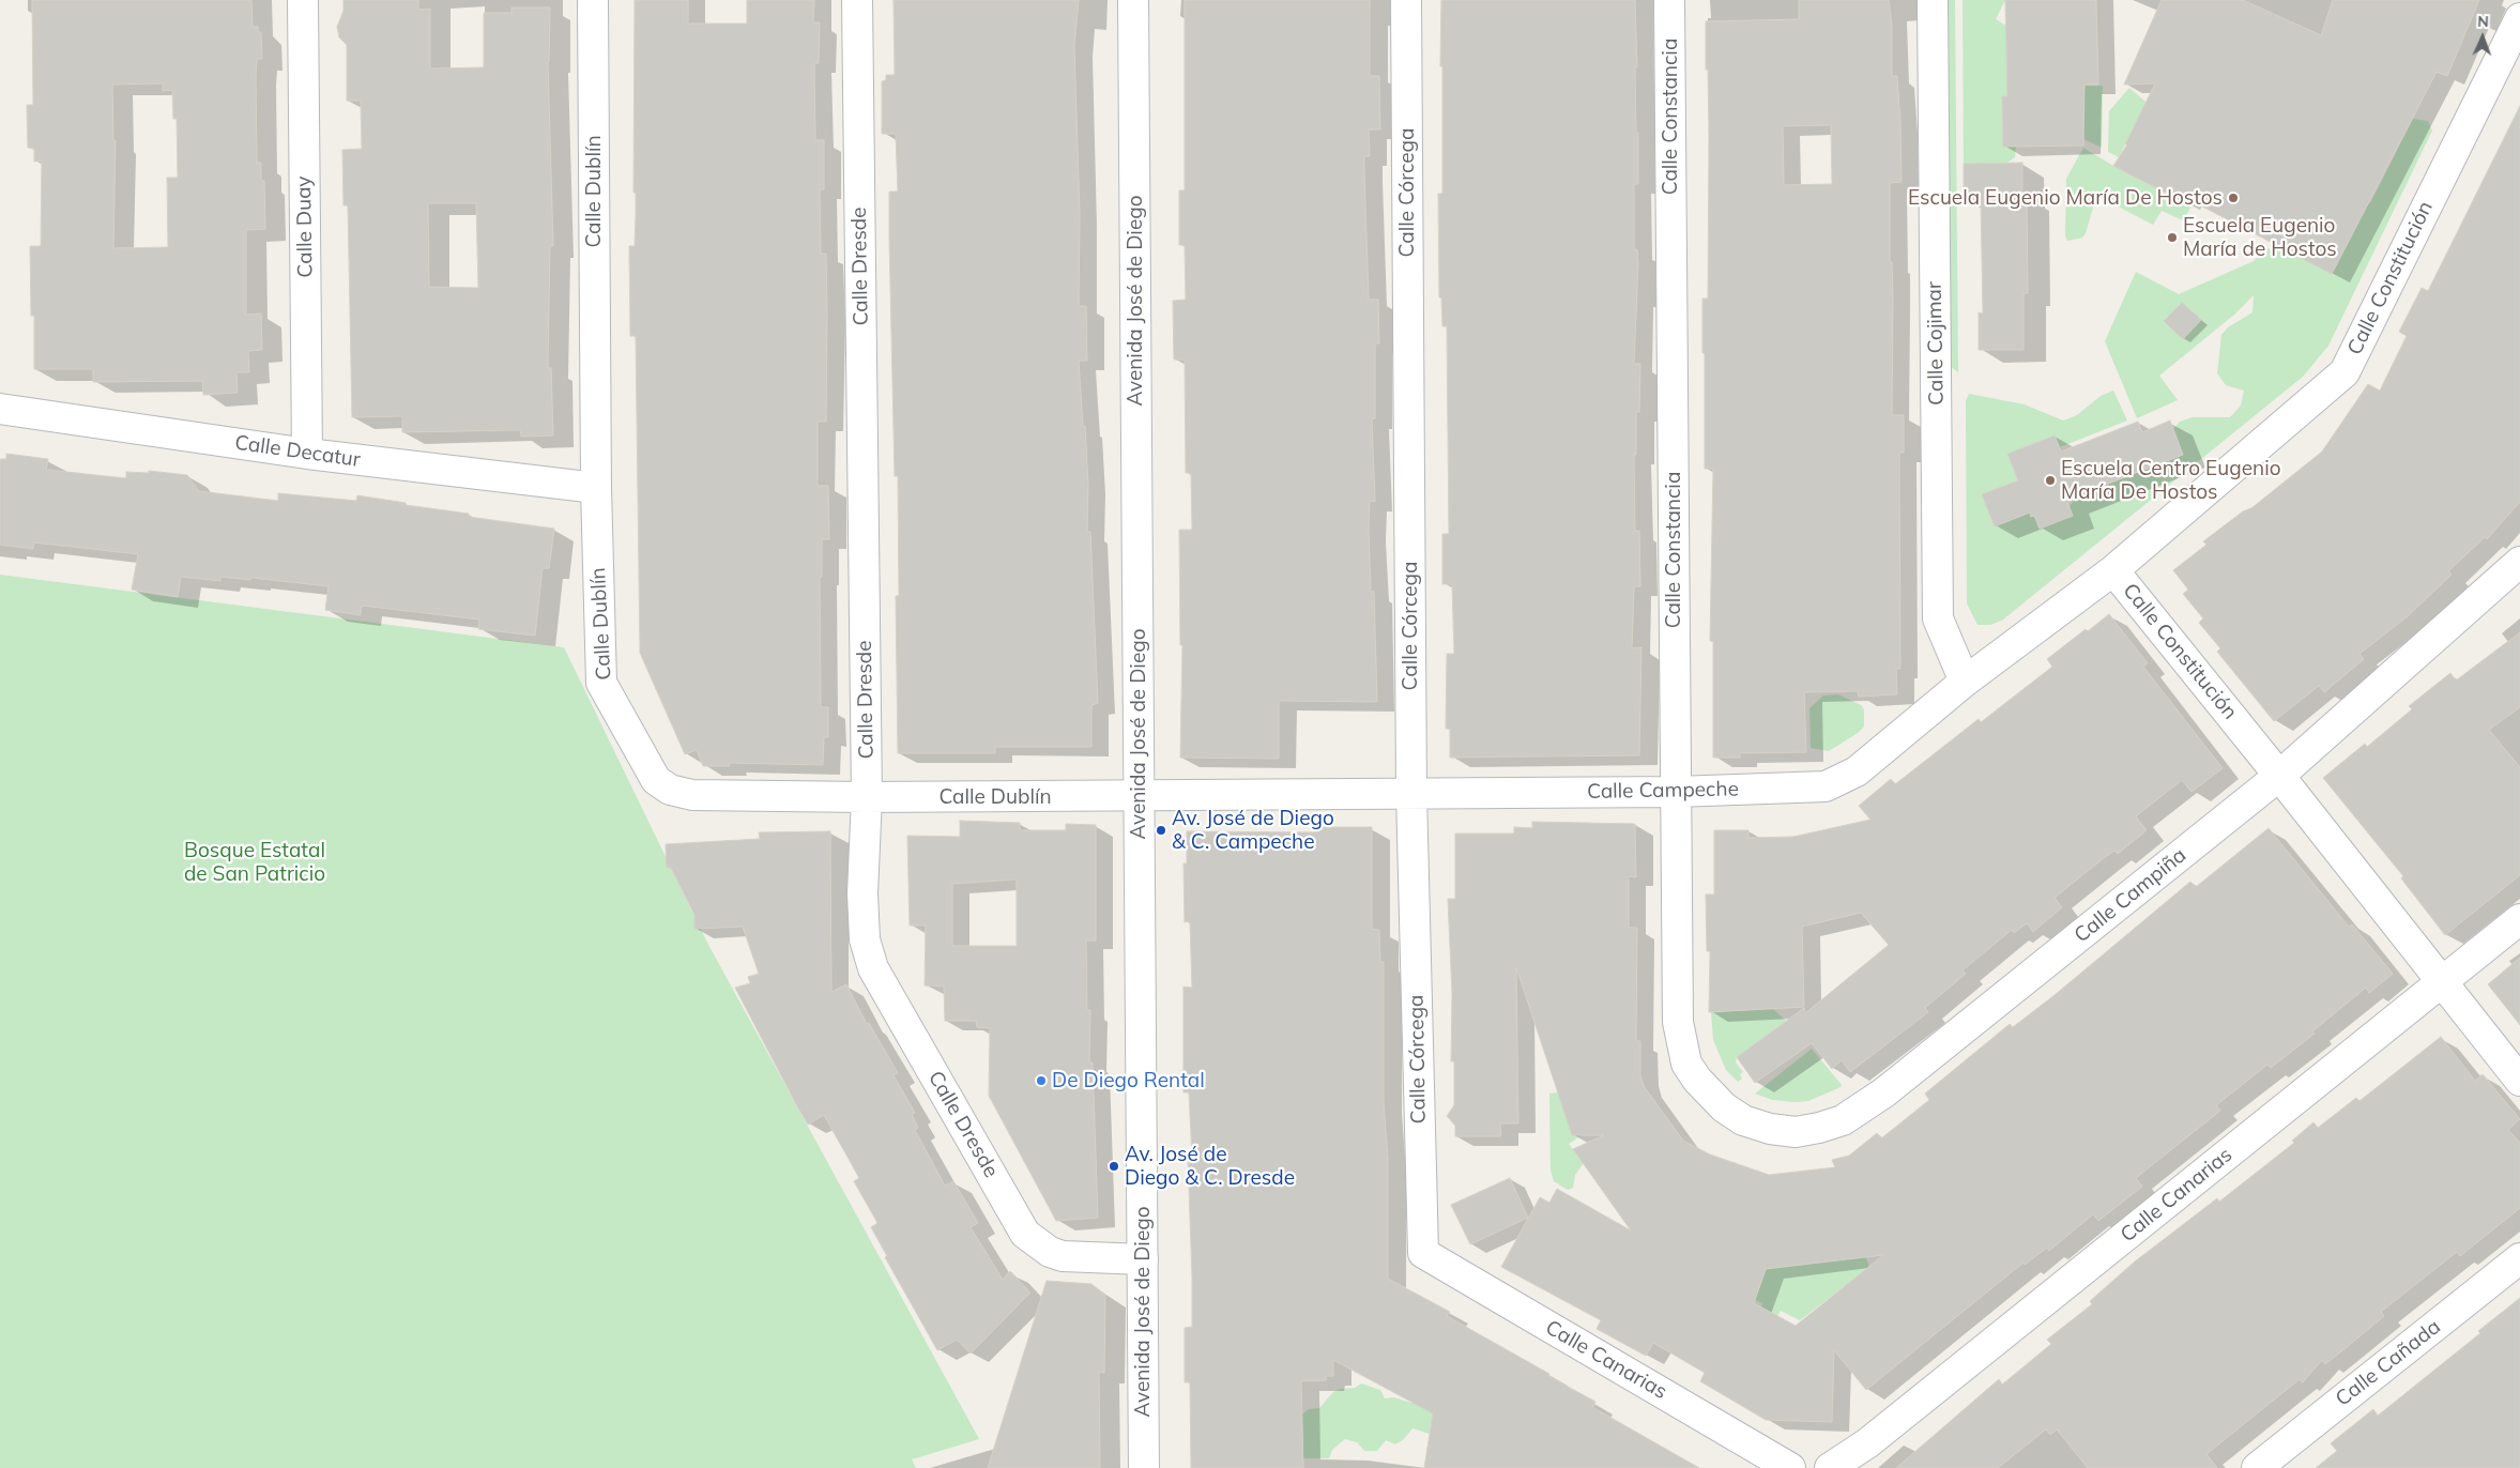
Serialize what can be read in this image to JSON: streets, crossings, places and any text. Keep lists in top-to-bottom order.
{
  "streets": {
    "street": [
      "Calle Constancia",
      "Calle Dublín",
      "Calle Córcega",
      "Calle Duay",
      "Calle Dresde",
      "Calle Constitución",
      "Avenida José de Diego",
      "Calle Cojimar",
      "Calle Decatur",
      "Calle Campeche",
      "Calle Campiña",
      "Calle Canarias",
      "Calle Cañada"
    ]
  },
  "crossings": [
    ["Calle Constancia", "Calle Campeche"],
    ["Calle Constancia", "Calle Campiña"],
    ["Calle Dublín", "Calle Dresde"],
    ["Calle Dublín", "Avenida José de Diego"],
    ["Calle Dublín", "Calle Decatur"],
    ["Calle Dublín", "Calle Campeche"],
    ["Calle Córcega", "Calle Campeche"],
    ["Calle Córcega", "Calle Canarias"],
    ["Calle Duay", "Calle Decatur"],
    ["Calle Dresde", "Avenida José de Diego"],
    ["Calle Constitución", "Calle Campeche"],
    ["Calle Constitución", "Calle Campiña"],
    ["Calle Constitución", "Calle Canarias"],
    ["Avenida José de Diego", "Calle Campeche"],
    ["Calle Cojimar", "Calle Campeche"]
  ],
  "parks": ["Bosque Estatal de San Patricio"],
  "places": [
    "Escuela Eugenio María De Hostos",
    "Escuela Eugenio María de Hostos",
    "Escuela Centro Eugenio María De Hostos",
    "Av. José de Diego & C. Campeche",
    "De Diego Rental",
    "Av. José de Diego & C. Dresde"
  ],
  "north": "top"
}
